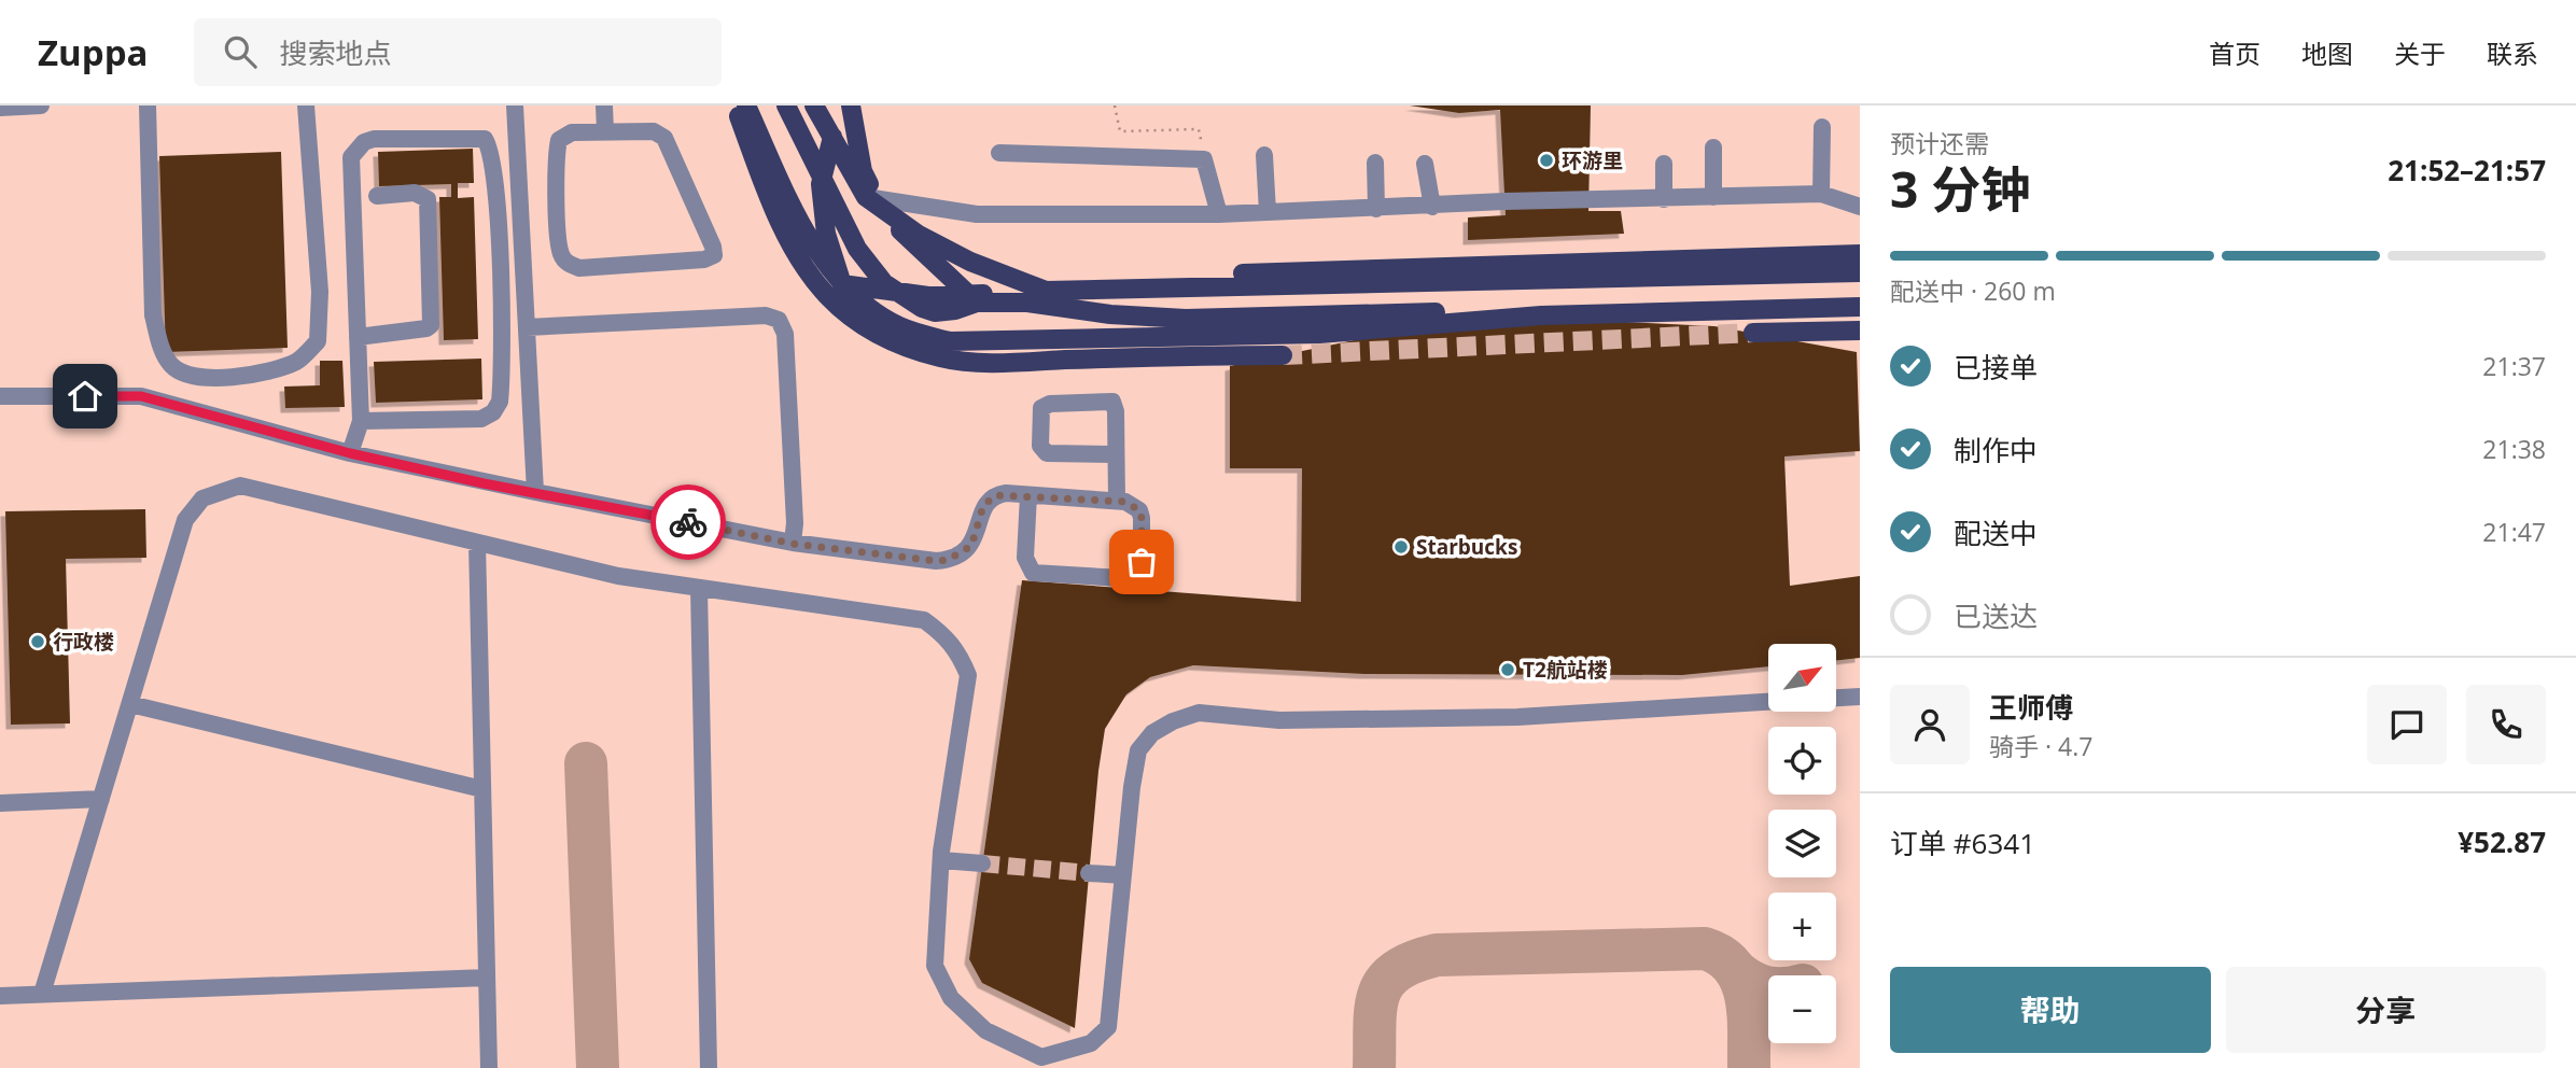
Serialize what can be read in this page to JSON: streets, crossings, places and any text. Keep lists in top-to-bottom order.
{
  "places": [
    "环游里",
    "Starbucks",
    "行政楼",
    "T2航站楼"
  ],
  "north": "top right",
  "page": {
    "header": "Zuppa",
    "search": "搜索地点",
    "nav": [
      "首页",
      "地图",
      "关于",
      "联系"
    ],
    "heading": ["3 分钟", "预计还需", "21:52–21:57"],
    "panel": [
      "王师傅",
      "骑手 · 4.7",
      "订单 #6341",
      "¥52.87"
    ],
    "bar": "配送中 · 260 m",
    "list": [
      ["已接单", "21:37"],
      ["制作中", "21:38"],
      ["配送中", "21:47"],
      "已送达"
    ],
    "map_buttons": ["+", "−"],
    "buttons": ["帮助", "分享"]
  }
}
